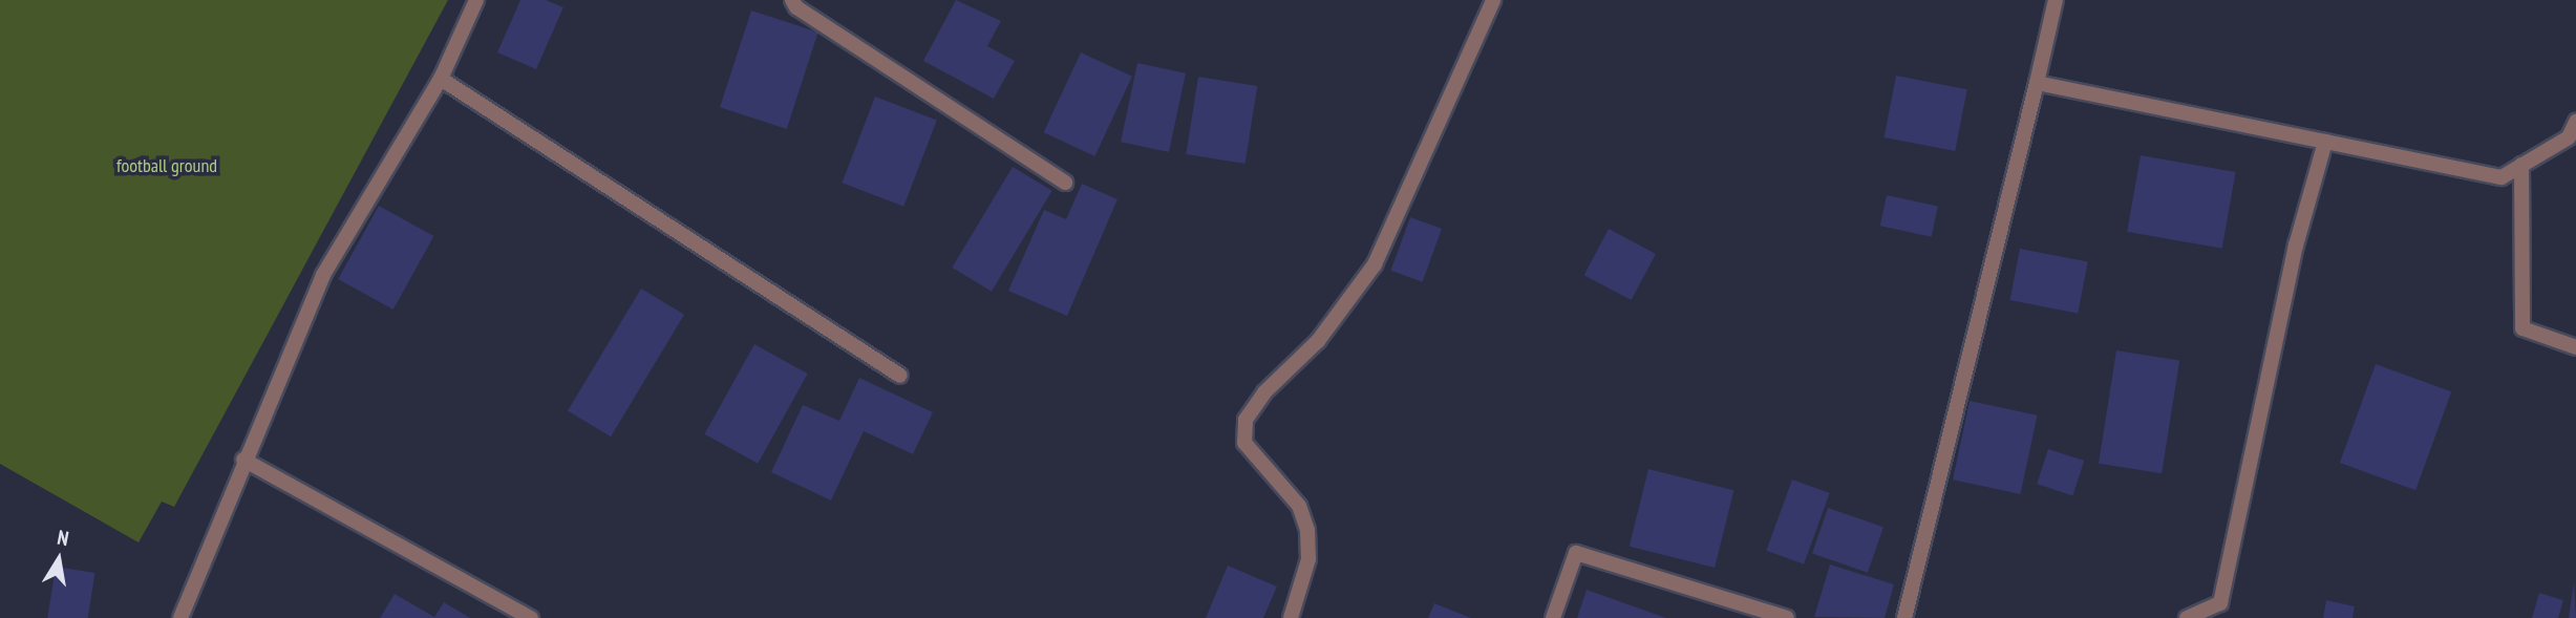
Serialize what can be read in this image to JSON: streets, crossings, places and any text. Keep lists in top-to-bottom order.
{
  "parks": ["football ground"],
  "north": "top"
}
